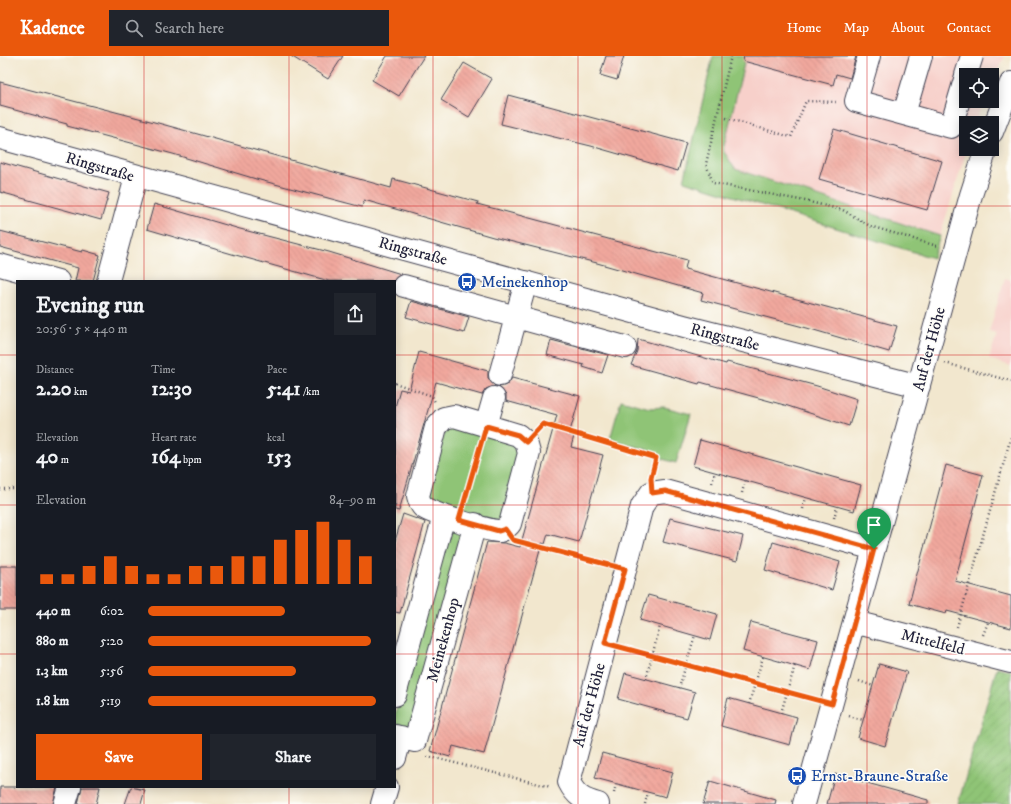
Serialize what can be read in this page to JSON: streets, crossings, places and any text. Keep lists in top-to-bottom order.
{
  "streets": {
    "street": [
      "Ringstraße",
      "Auf der Höhe",
      "Meinekenhop",
      "Mittelfeld"
    ]
  },
  "crossings": [
    ["Ringstraße", "Auf der Höhe"],
    ["Auf der Höhe", "Mittelfeld"]
  ],
  "places": {
    "bus stop": ["Meinekenhop", "Ernst-Braune-Straße"]
  },
  "page": {
    "header": "Kadence",
    "search": "Search here",
    "nav": [
      "Home",
      "Map",
      "About",
      "Contact"
    ],
    "heading": ["Evening run", "20:56 · 5 × 440 m"],
    "stats": [
      ["Distance", "2.20 km"],
      ["Time", "12:30"],
      ["Pace", "5:41 /km"],
      ["Elevation", "40 m"],
      ["Heart rate", "164 bpm"],
      ["kcal", "153"]
    ],
    "chart": ["Elevation", "84–90 m"],
    "list": [
      {
        "name": "440 m",
        "note": "6:02"
      },
      {
        "name": "880 m",
        "note": "5:20"
      },
      {
        "name": "1.3 km",
        "note": "5:56"
      },
      {
        "name": "1.8 km",
        "note": "5:19"
      }
    ],
    "buttons": ["Save", "Share"]
  }
}
